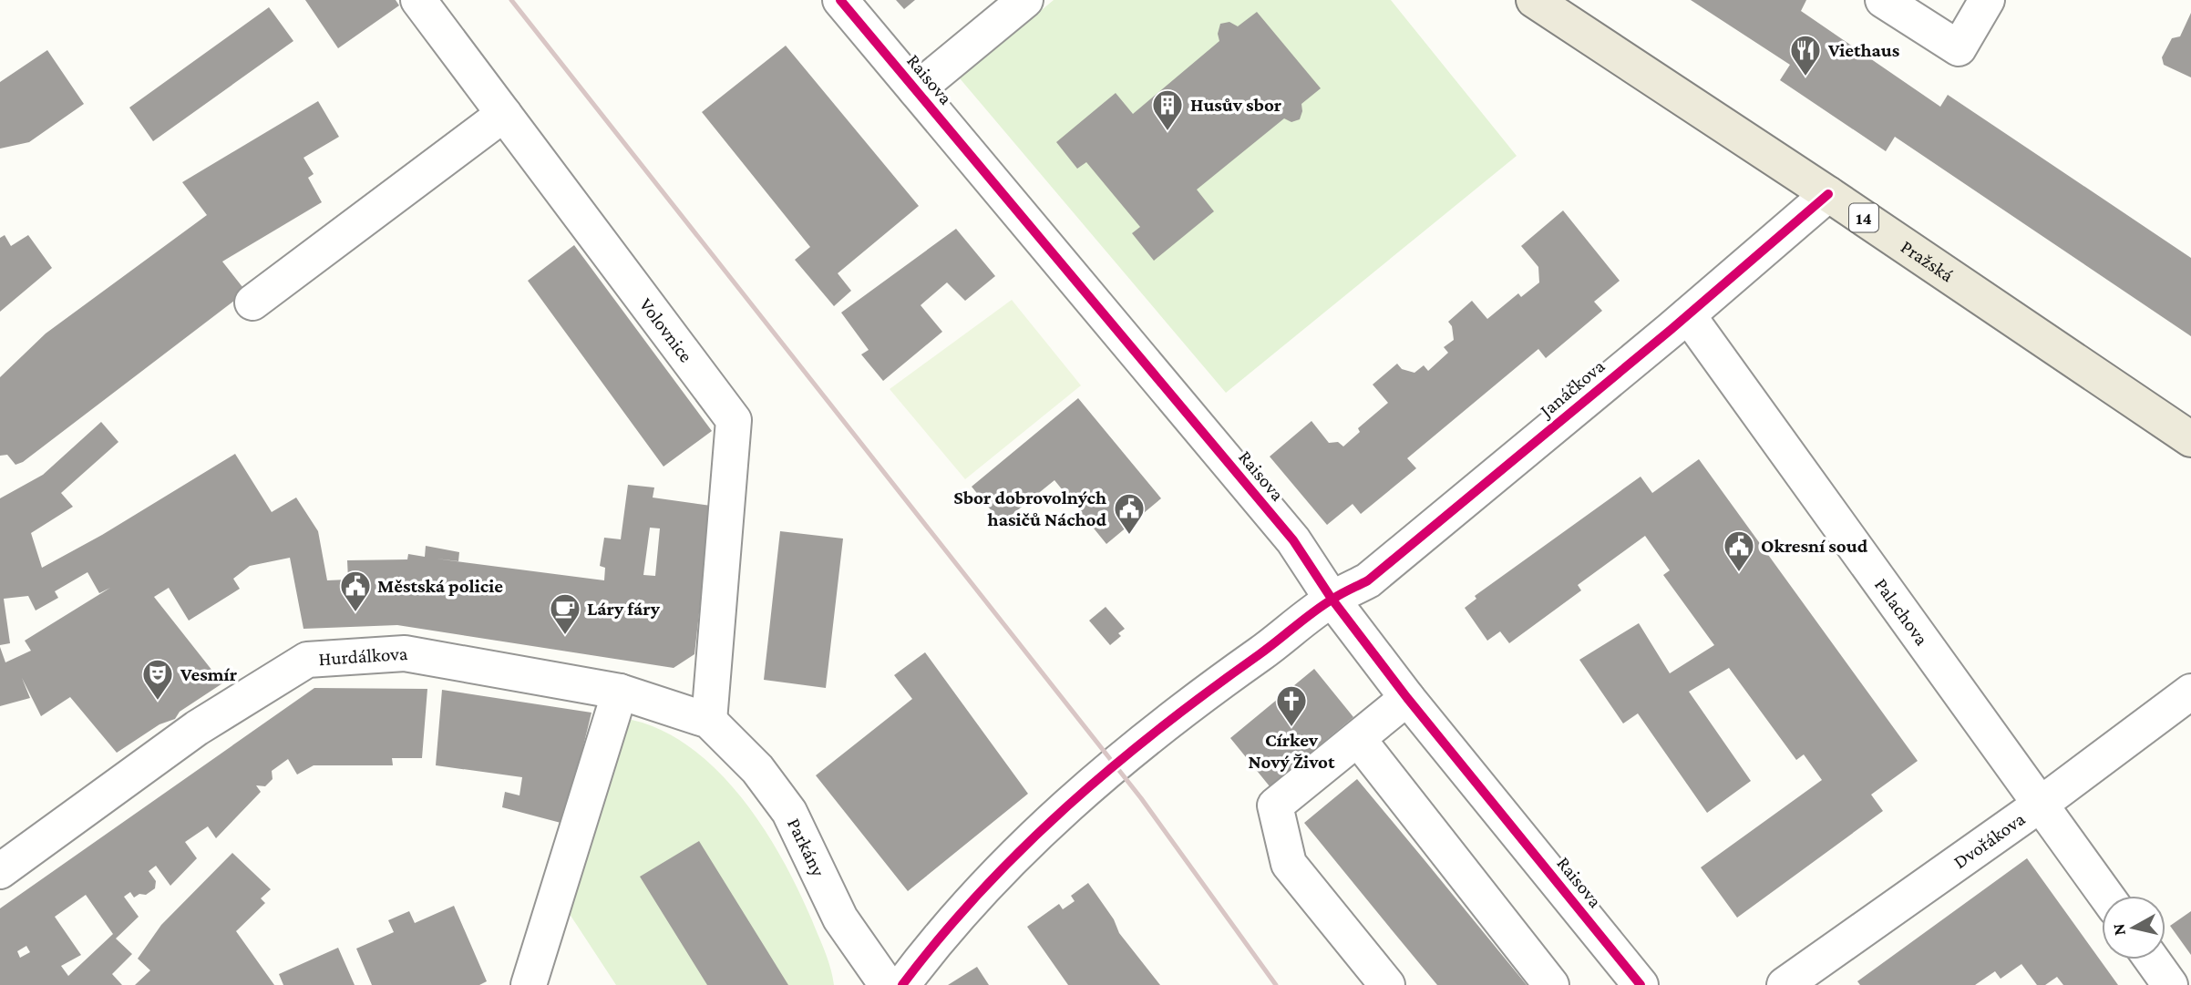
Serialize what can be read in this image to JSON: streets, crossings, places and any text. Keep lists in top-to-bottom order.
{
  "streets": {
    "main road": ["14", "Pražská"],
    "street": [
      "Raisova",
      "Volovnice",
      "Janáčkova",
      "Palachova",
      "Hurdálkova",
      "Dvořákova",
      "Parkány"
    ]
  },
  "crossings": [
    ["Raisova", "Janáčkova"],
    ["Pražská", "Janáčkova"],
    ["Volovnice", "Hurdálkova"],
    ["Volovnice", "Parkány"],
    ["Janáčkova", "Palachova"],
    ["Palachova", "Dvořákova"],
    ["Hurdálkova", "Parkány"]
  ],
  "places": {
    "restaurant": ["Viethaus"],
    "building": ["Husův sbor"],
    "public building": ["Sbor dobrovolných hasičů Náchod", "Okresní soud", "Městská policie"],
    "cafe": ["Láry fáry"],
    "theatre": ["Vesmír"],
    "church": ["Církev Nový Život"]
  },
  "north": "left"
}
